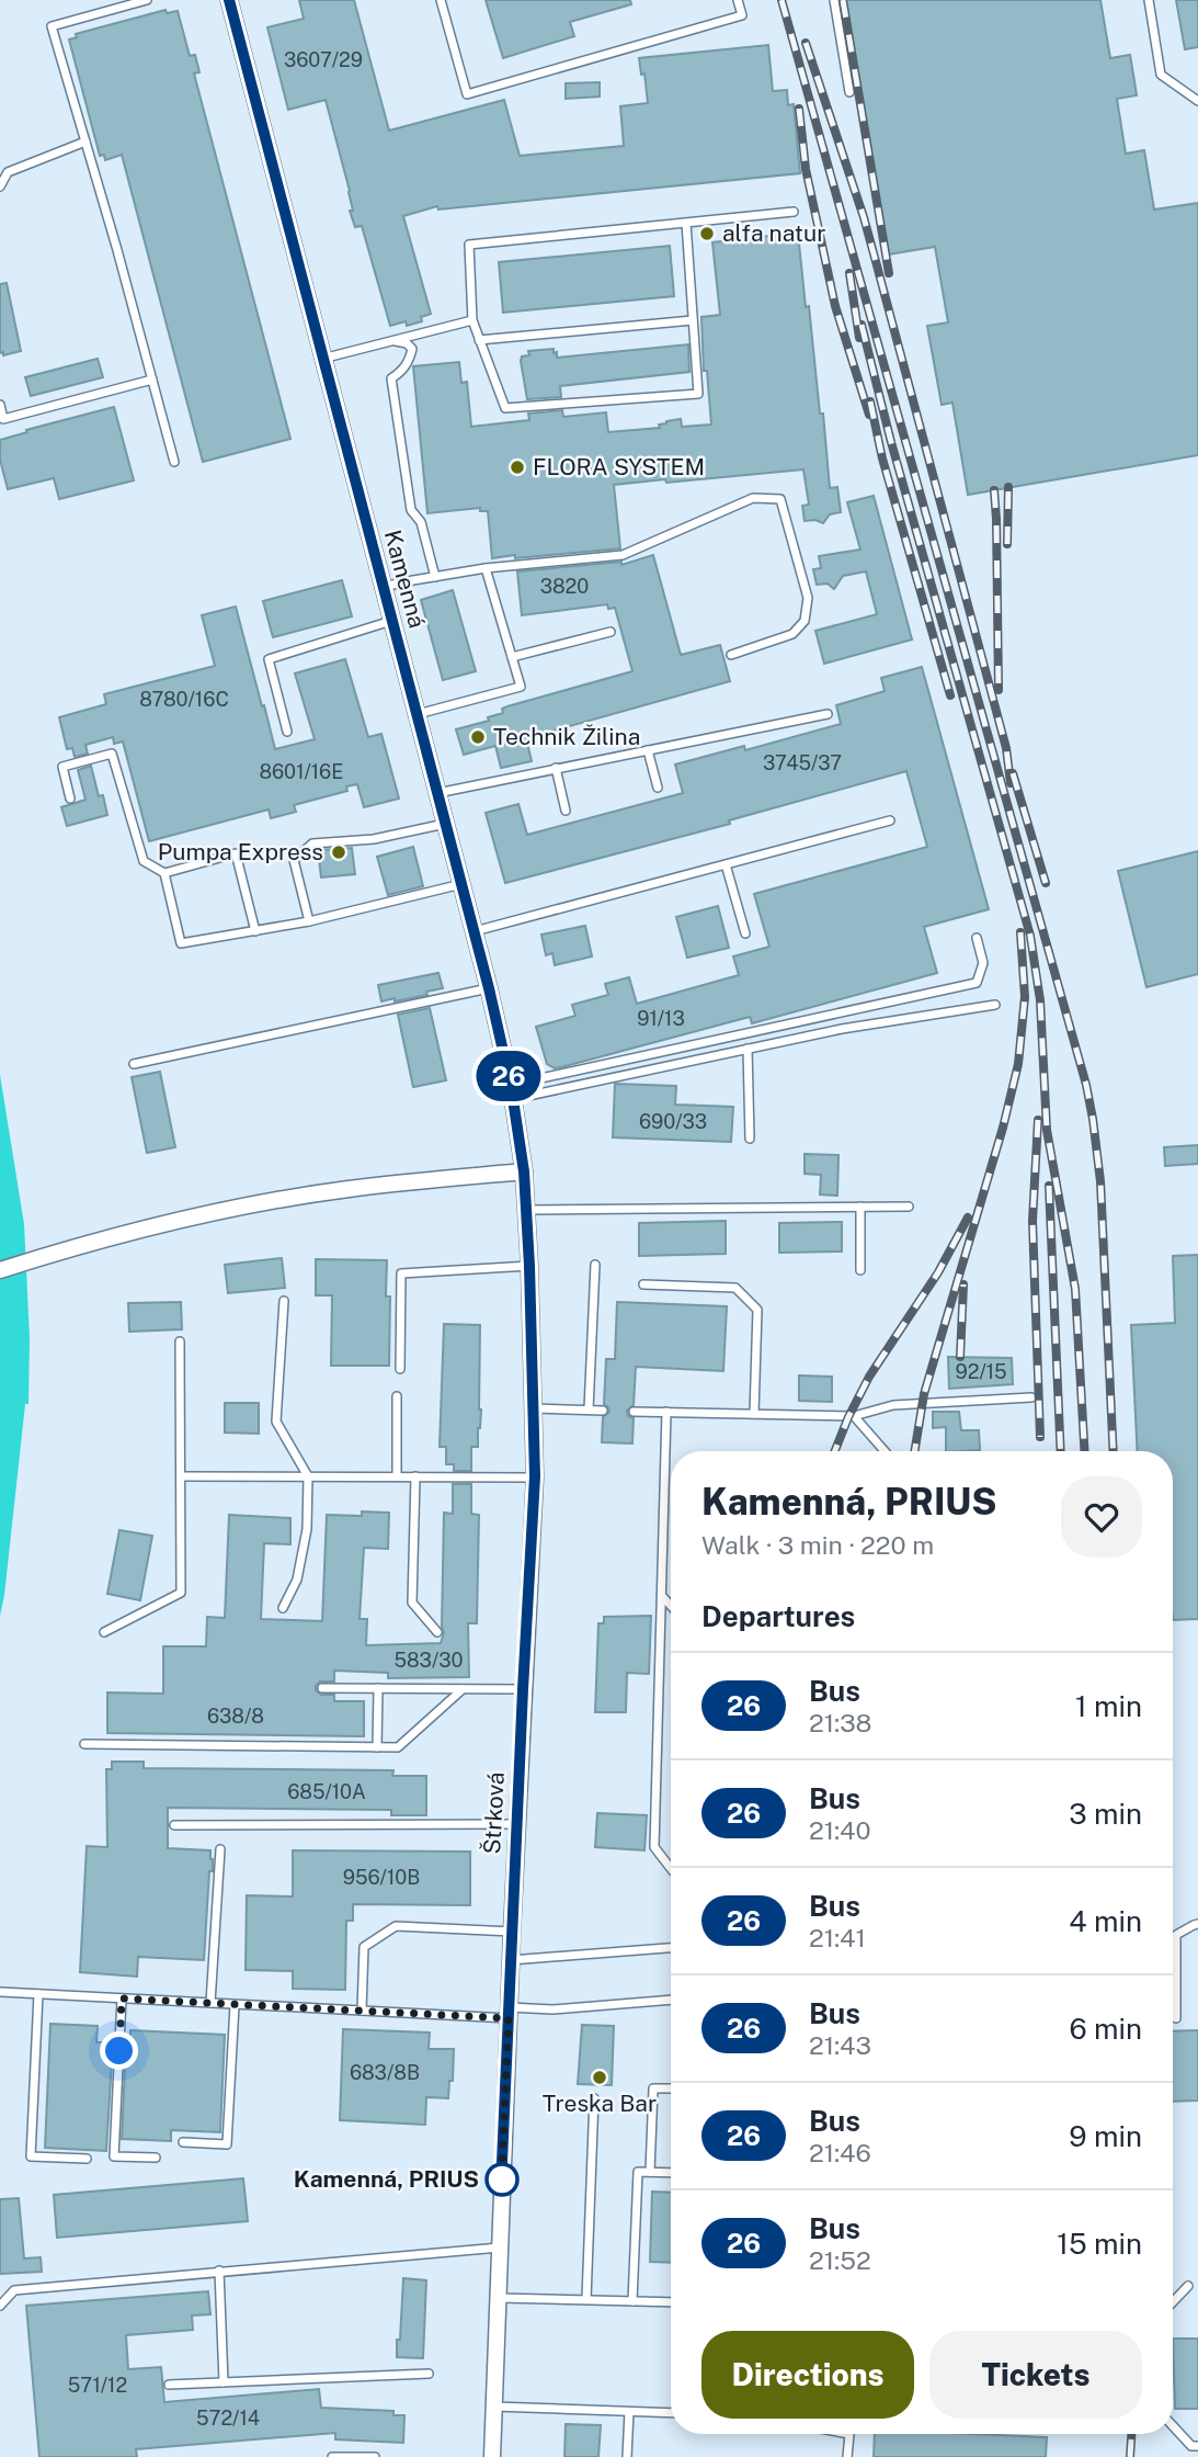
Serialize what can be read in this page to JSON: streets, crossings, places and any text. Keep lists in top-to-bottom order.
{
  "streets": {
    "street": ["Kamenná", "Štrková"]
  },
  "crossings": [
    ["Kamenná", "Štrková"]
  ],
  "places": [
    "alfa natur",
    "FLORA SYSTEM",
    "Technik Žilina",
    "Pumpa Express",
    "Treska Bar",
    "Kamenná, PRIUS"
  ],
  "lines": ["bus line 26"],
  "house_numbers": [
    "3607/29",
    "3820",
    "8780/16C",
    "3745/37",
    "8601/16E",
    "91/13",
    "690/33",
    "92/15",
    "583/30",
    "638/8",
    "685/10A",
    "956/10B",
    "683/8B",
    "571/12",
    "572/14"
  ],
  "page": {
    "on_map": "26",
    "heading": [
      ["Kamenná, PRIUS", "Walk · 3 min · 220 m"],
      "Departures"
    ],
    "list": [
      {
        "mark": "26",
        "name": "Bus",
        "note": "21:38",
        "value": "1 min"
      },
      {
        "mark": "26",
        "name": "Bus",
        "note": "21:40",
        "value": "3 min"
      },
      {
        "mark": "26",
        "name": "Bus",
        "note": "21:41",
        "value": "4 min"
      },
      {
        "mark": "26",
        "name": "Bus",
        "note": "21:43",
        "value": "6 min"
      },
      {
        "mark": "26",
        "name": "Bus",
        "note": "21:46",
        "value": "9 min"
      },
      {
        "mark": "26",
        "name": "Bus",
        "note": "21:52",
        "value": "15 min"
      }
    ],
    "buttons": ["Directions", "Tickets"]
  }
}
